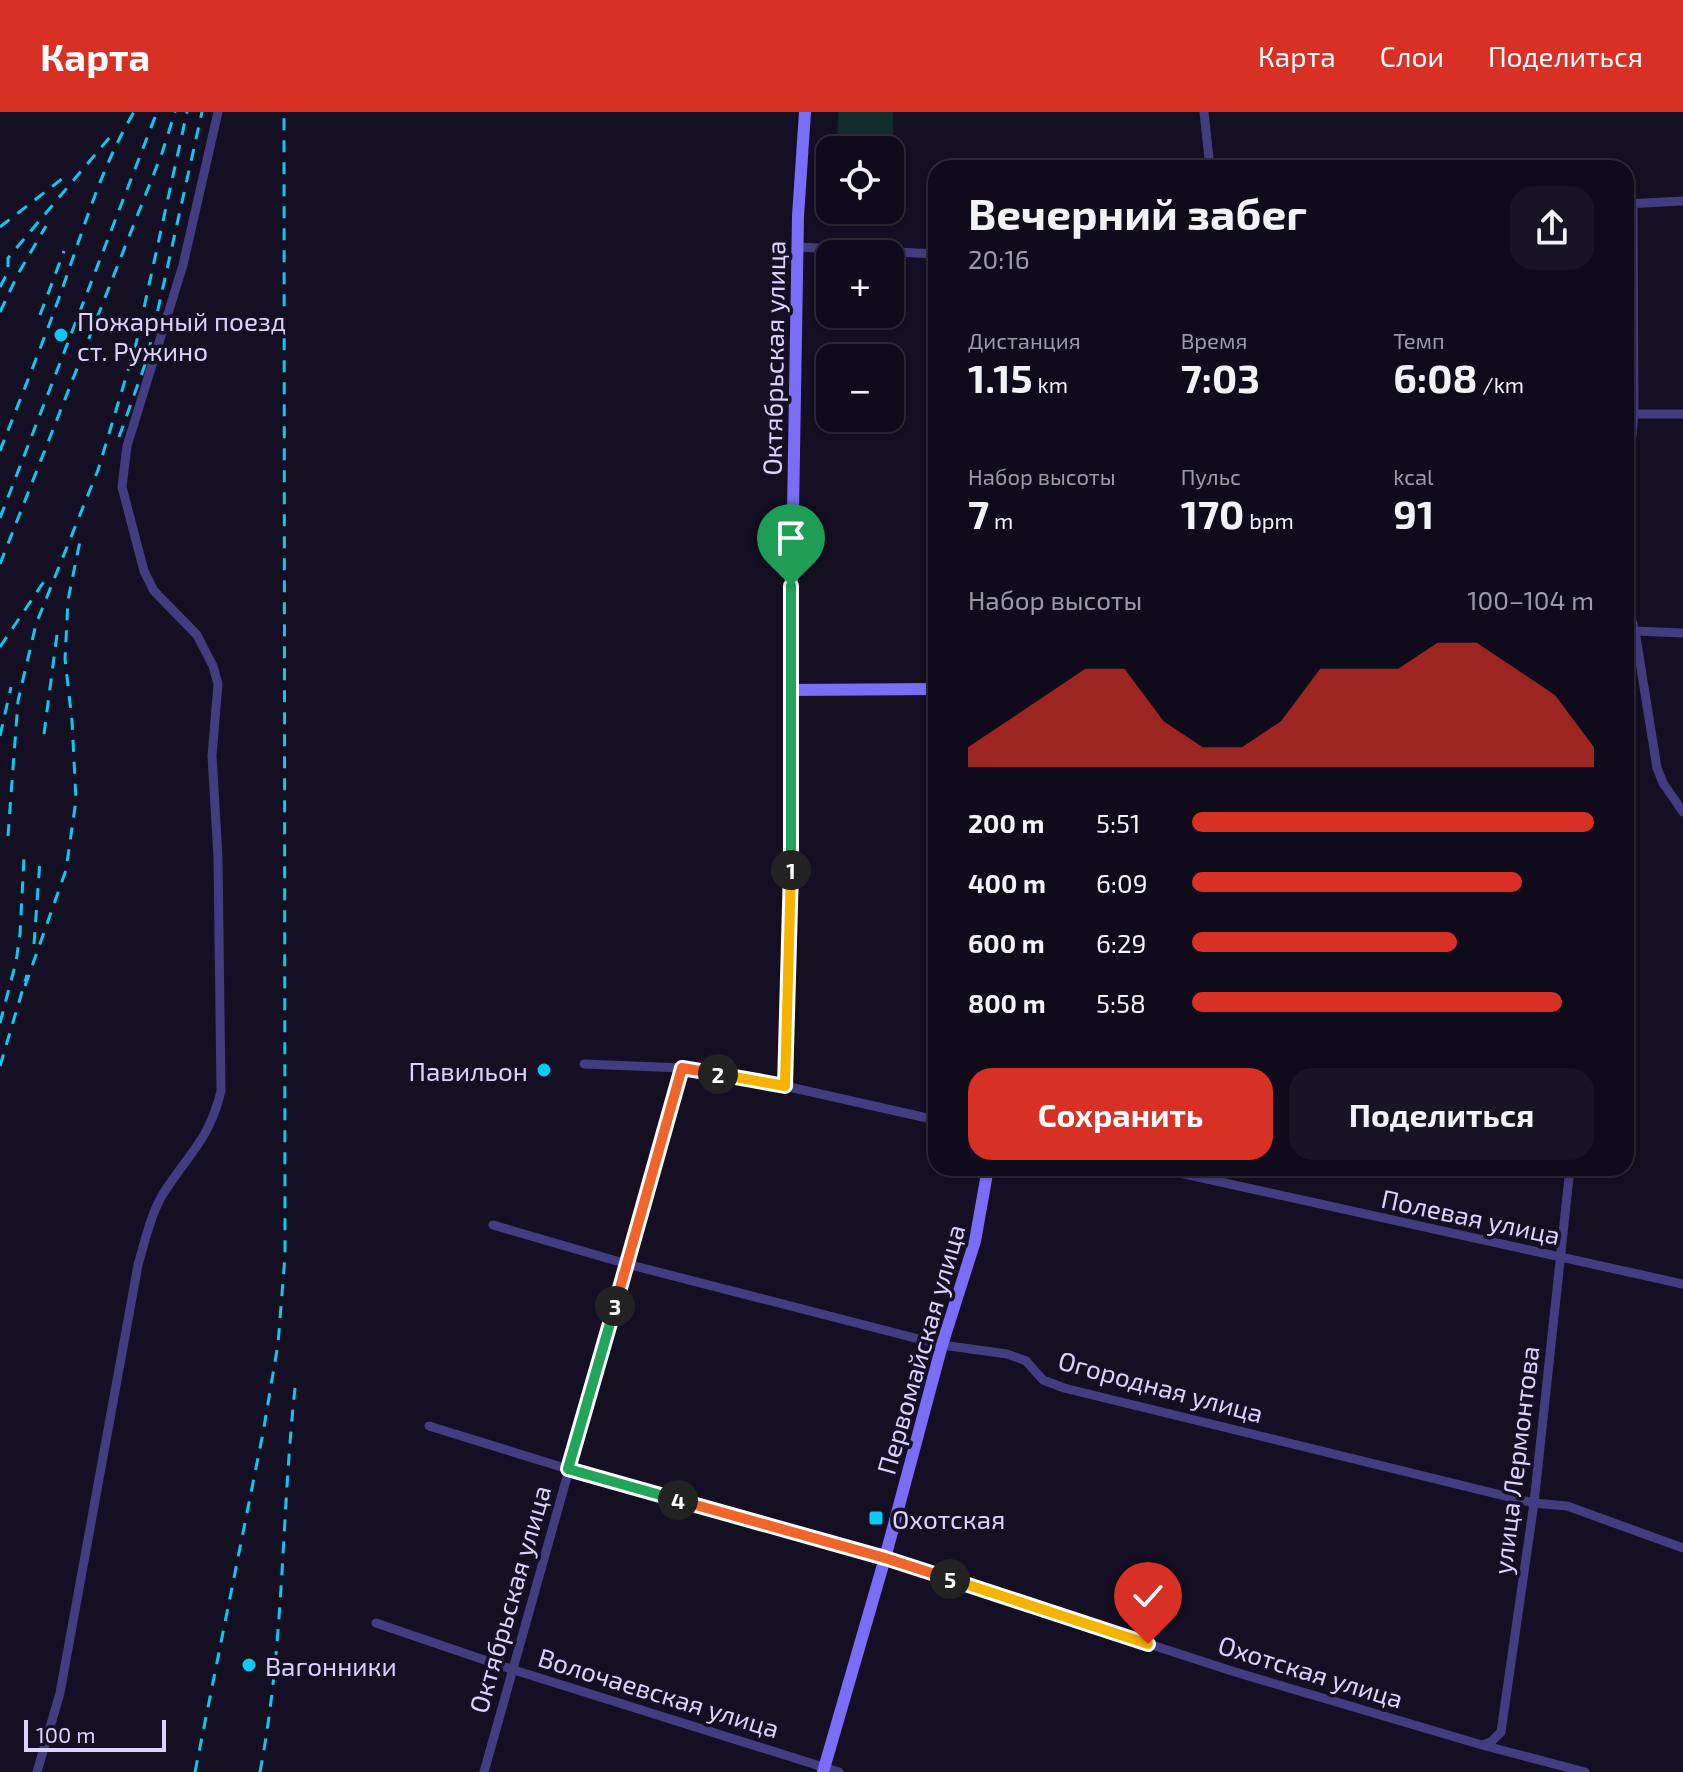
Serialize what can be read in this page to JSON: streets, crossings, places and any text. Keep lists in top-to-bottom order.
{
  "streets": {
    "main road": ["Октябрьская улица", "Первомайская улица"],
    "street": [
      "Полевая улица",
      "Огородная улица",
      "улица Лермонтова",
      "Охотская улица",
      "Волочаевская улица"
    ]
  },
  "crossings": [
    ["Октябрьская улица", "Огородная улица"],
    ["Октябрьская улица", "Охотская улица"],
    ["Октябрьская улица", "Волочаевская улица"],
    ["Полевая улица", "улица Лермонтова"],
    ["Первомайская улица", "Огородная улица"],
    ["Первомайская улица", "Охотская улица"],
    ["Первомайская улица", "Волочаевская улица"],
    ["Огородная улица", "улица Лермонтова"],
    ["улица Лермонтова", "Охотская улица"]
  ],
  "places": {
    "other": ["Пожарный поезд ст. Ружино", "Павильон", "Вагонники"],
    "transit": ["Охотская"]
  },
  "scale_bar": "100 m",
  "page": {
    "header": "Карта",
    "nav": ["Карта", "Слои", "Поделиться"],
    "map_buttons": ["+", "−"],
    "heading": ["Вечерний забег", "20:16"],
    "stats": [
      ["Дистанция", "1.15 km"],
      ["Время", "7:03"],
      ["Темп", "6:08 /km"],
      ["Набор высоты", "7 m"],
      ["Пульс", "170 bpm"],
      ["kcal", "91"]
    ],
    "chart": ["Набор высоты", "100–104 m"],
    "list": [
      {
        "name": "200 m",
        "note": "5:51"
      },
      {
        "name": "400 m",
        "note": "6:09"
      },
      {
        "name": "600 m",
        "note": "6:29"
      },
      {
        "name": "800 m",
        "note": "5:58"
      }
    ],
    "pins": [
      "1",
      "2",
      "3",
      "4",
      "5"
    ],
    "buttons": ["Сохранить", "Поделиться"],
    "scale": "100 m"
  }
}
